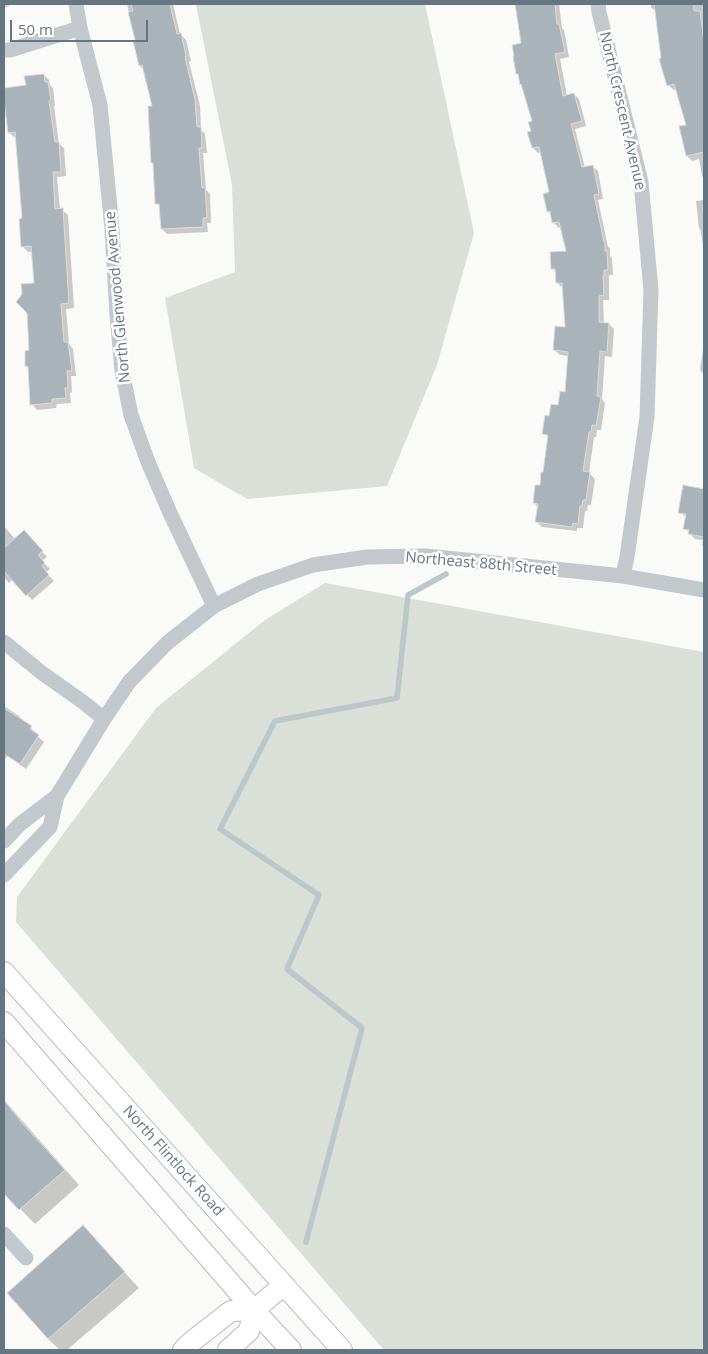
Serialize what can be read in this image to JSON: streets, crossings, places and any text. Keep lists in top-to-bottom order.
{
  "streets": {
    "main road": ["North Flintlock Road"],
    "street": ["North Crescent Avenue", "North Glenwood Avenue", "Northeast 88th Street"]
  },
  "crossings": [
    ["North Crescent Avenue", "Northeast 88th Street"],
    ["North Glenwood Avenue", "Northeast 88th Street"]
  ],
  "scale_bar": "50 m"
}
